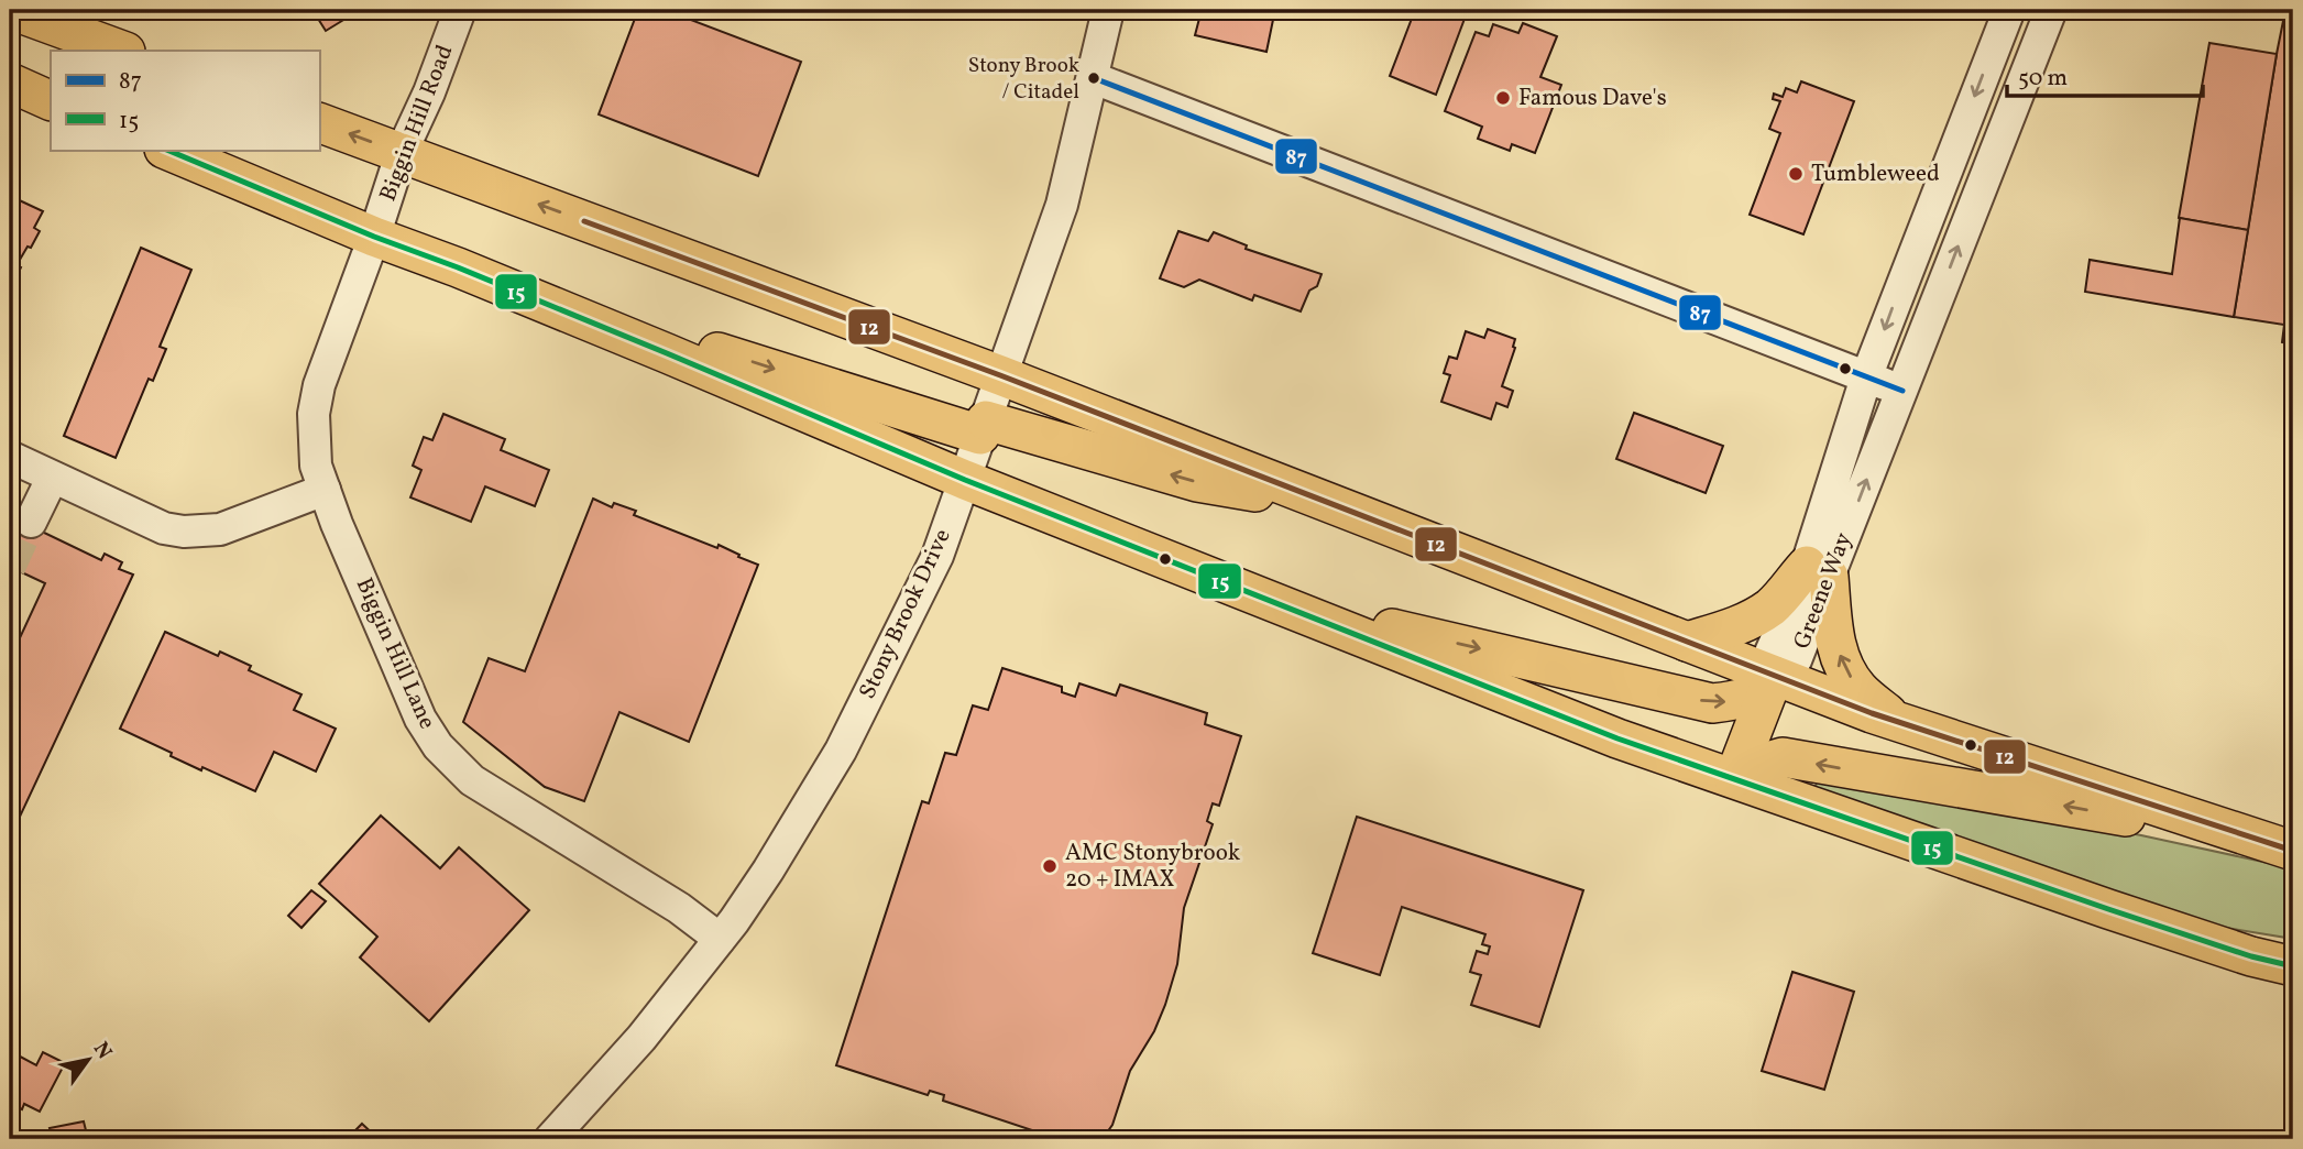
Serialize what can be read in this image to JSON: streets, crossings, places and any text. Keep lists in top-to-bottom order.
{
  "streets": {
    "street": [
      "Biggin Hill Road",
      "Greene Way",
      "Stony Brook Drive",
      "Biggin Hill Lane"
    ]
  },
  "crossings": [
    ["Biggin Hill Road", "Biggin Hill Lane"],
    ["Stony Brook Drive", "Biggin Hill Lane"]
  ],
  "places": [
    "Stony Brook / Citadel",
    "Famous Dave's",
    "Tumbleweed",
    "AMC Stonybrook 20 + IMAX"
  ],
  "lines": ["transit line 87", "transit line 15", "transit line 12"],
  "legend": ["87", "15"],
  "scale_bar": "50 m",
  "north": "top right"
}
